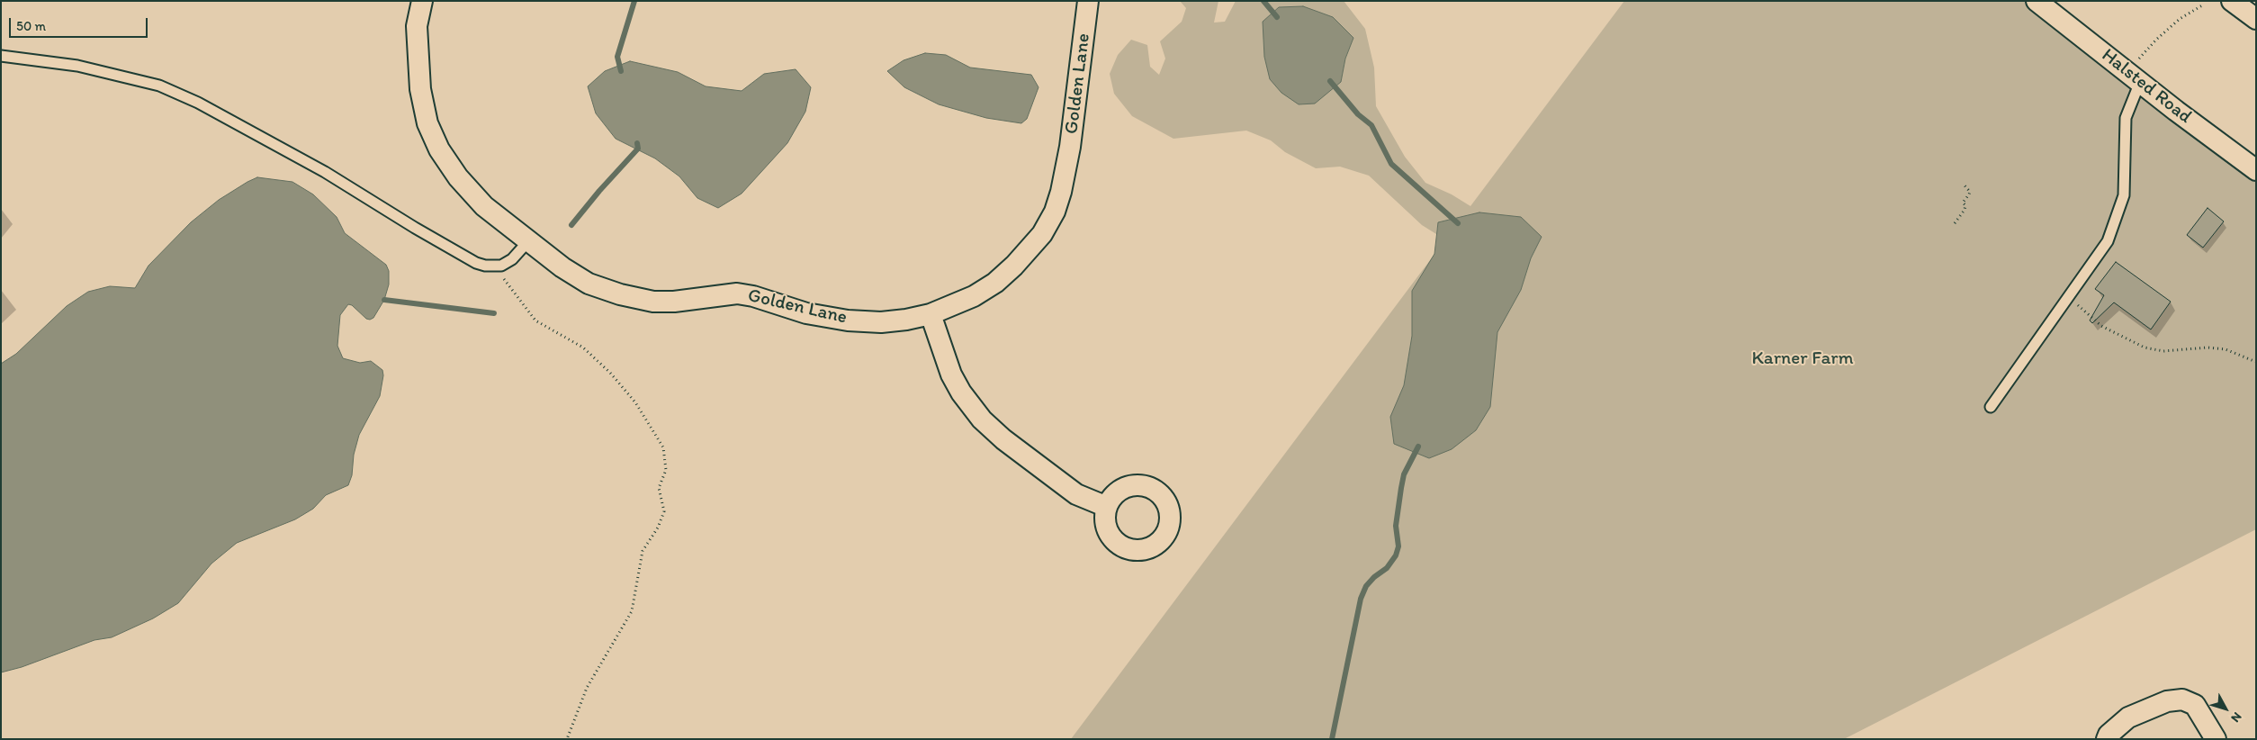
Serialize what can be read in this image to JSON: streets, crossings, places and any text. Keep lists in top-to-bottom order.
{
  "streets": {
    "street": ["Golden Lane", "Halsted Road"]
  },
  "parks": ["Karner Farm"],
  "scale_bar": "50 m",
  "north": "bottom right"
}
